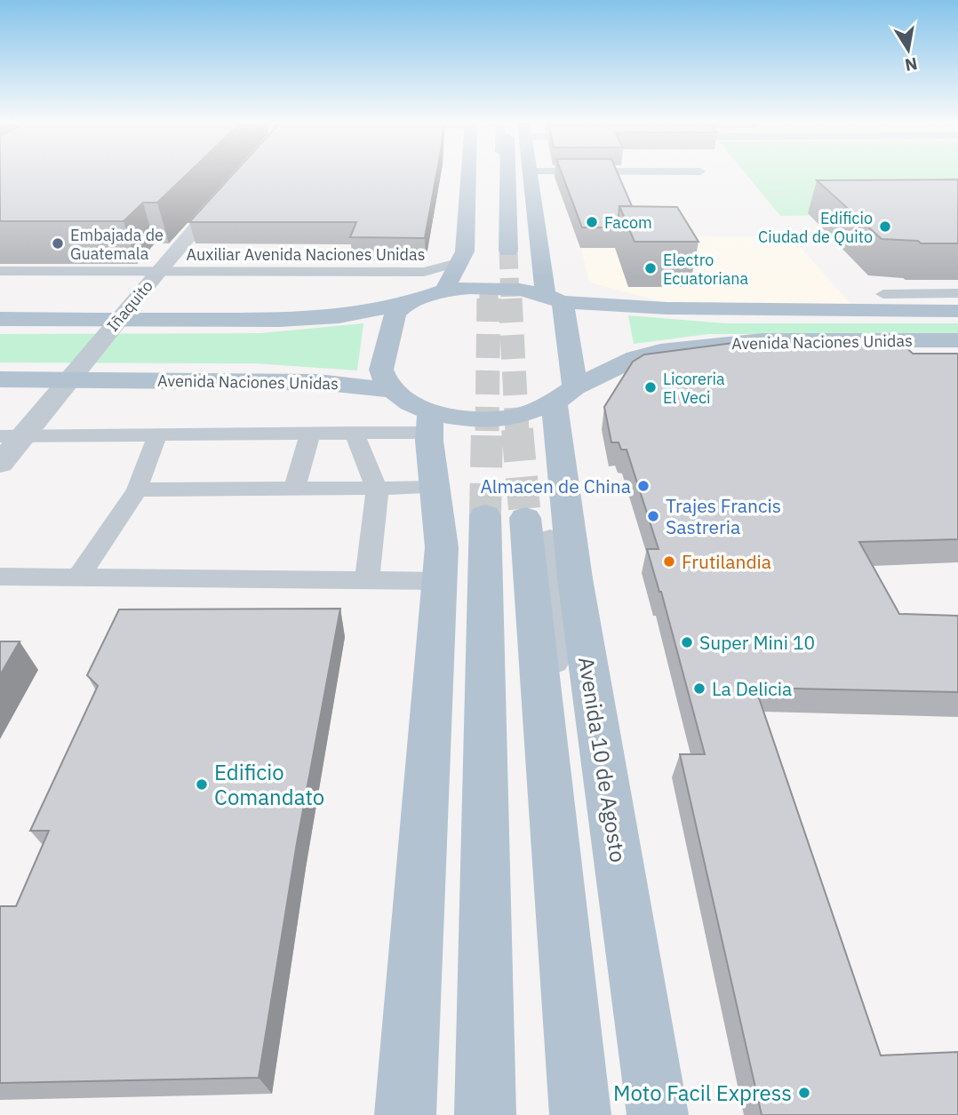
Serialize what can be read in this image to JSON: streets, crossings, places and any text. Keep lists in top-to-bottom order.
{
  "streets": {
    "main road": ["Avenida Naciones Unidas", "Avenida 10 de Agosto"],
    "street": ["Iñaquito"],
    "lane": ["Auxiliar Avenida Naciones Unidas"]
  },
  "crossings": [
    ["Auxiliar Avenida Naciones Unidas", "Iñaquito"],
    ["Iñaquito", "Avenida Naciones Unidas"],
    ["Avenida Naciones Unidas", "Avenida 10 de Agosto"]
  ],
  "places": [
    "Facom",
    "Edificio Ciudad de Quito",
    "Embajada de Guatemala",
    "Electro Ecuatoriana",
    "Licoreria El Veci",
    "Almacen de China",
    "Trajes Francis Sastreria",
    "Frutilandia",
    "Super Mini 10",
    "La Delicia",
    "Edificio Comandato",
    "Moto Facil Express"
  ],
  "north": "bottom"
}
